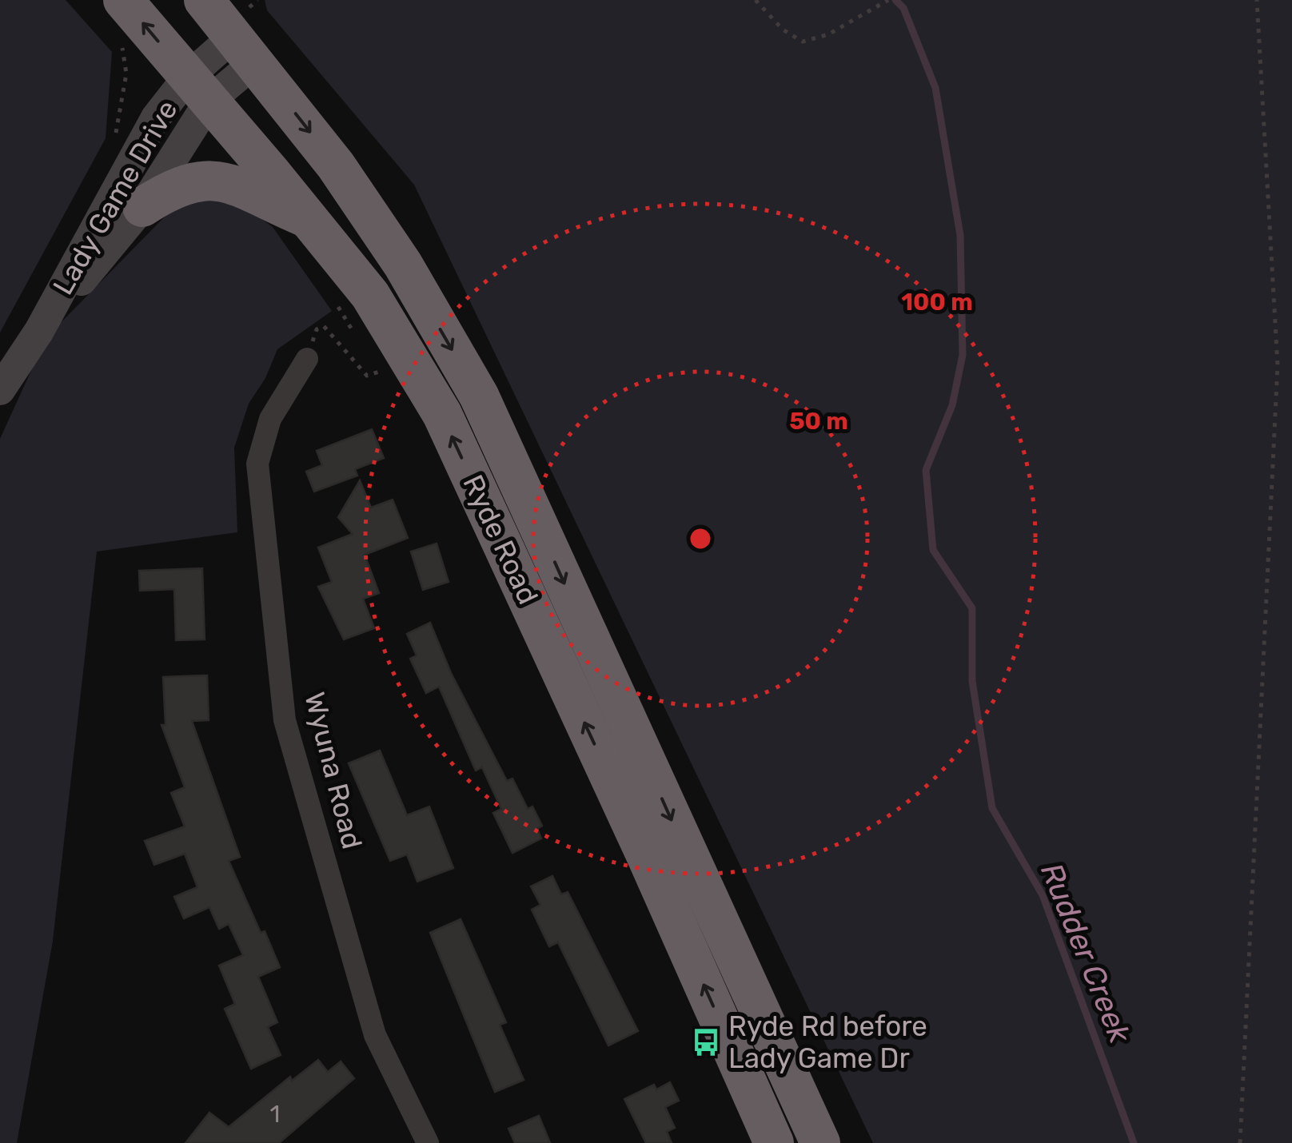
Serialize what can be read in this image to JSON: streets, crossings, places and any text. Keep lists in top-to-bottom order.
{
  "streets": {
    "highway": ["Ryde Road"],
    "main road": ["Lady Game Drive"],
    "street": ["Wyuna Road"]
  },
  "crossings": [
    ["Lady Game Drive", "Ryde Road"]
  ],
  "water": ["Rudder Creek"],
  "places": {
    "bus stop": ["Ryde Rd before Lady Game Dr"]
  },
  "house_numbers": ["1"],
  "rings": ["100 m", "50 m"]
}
